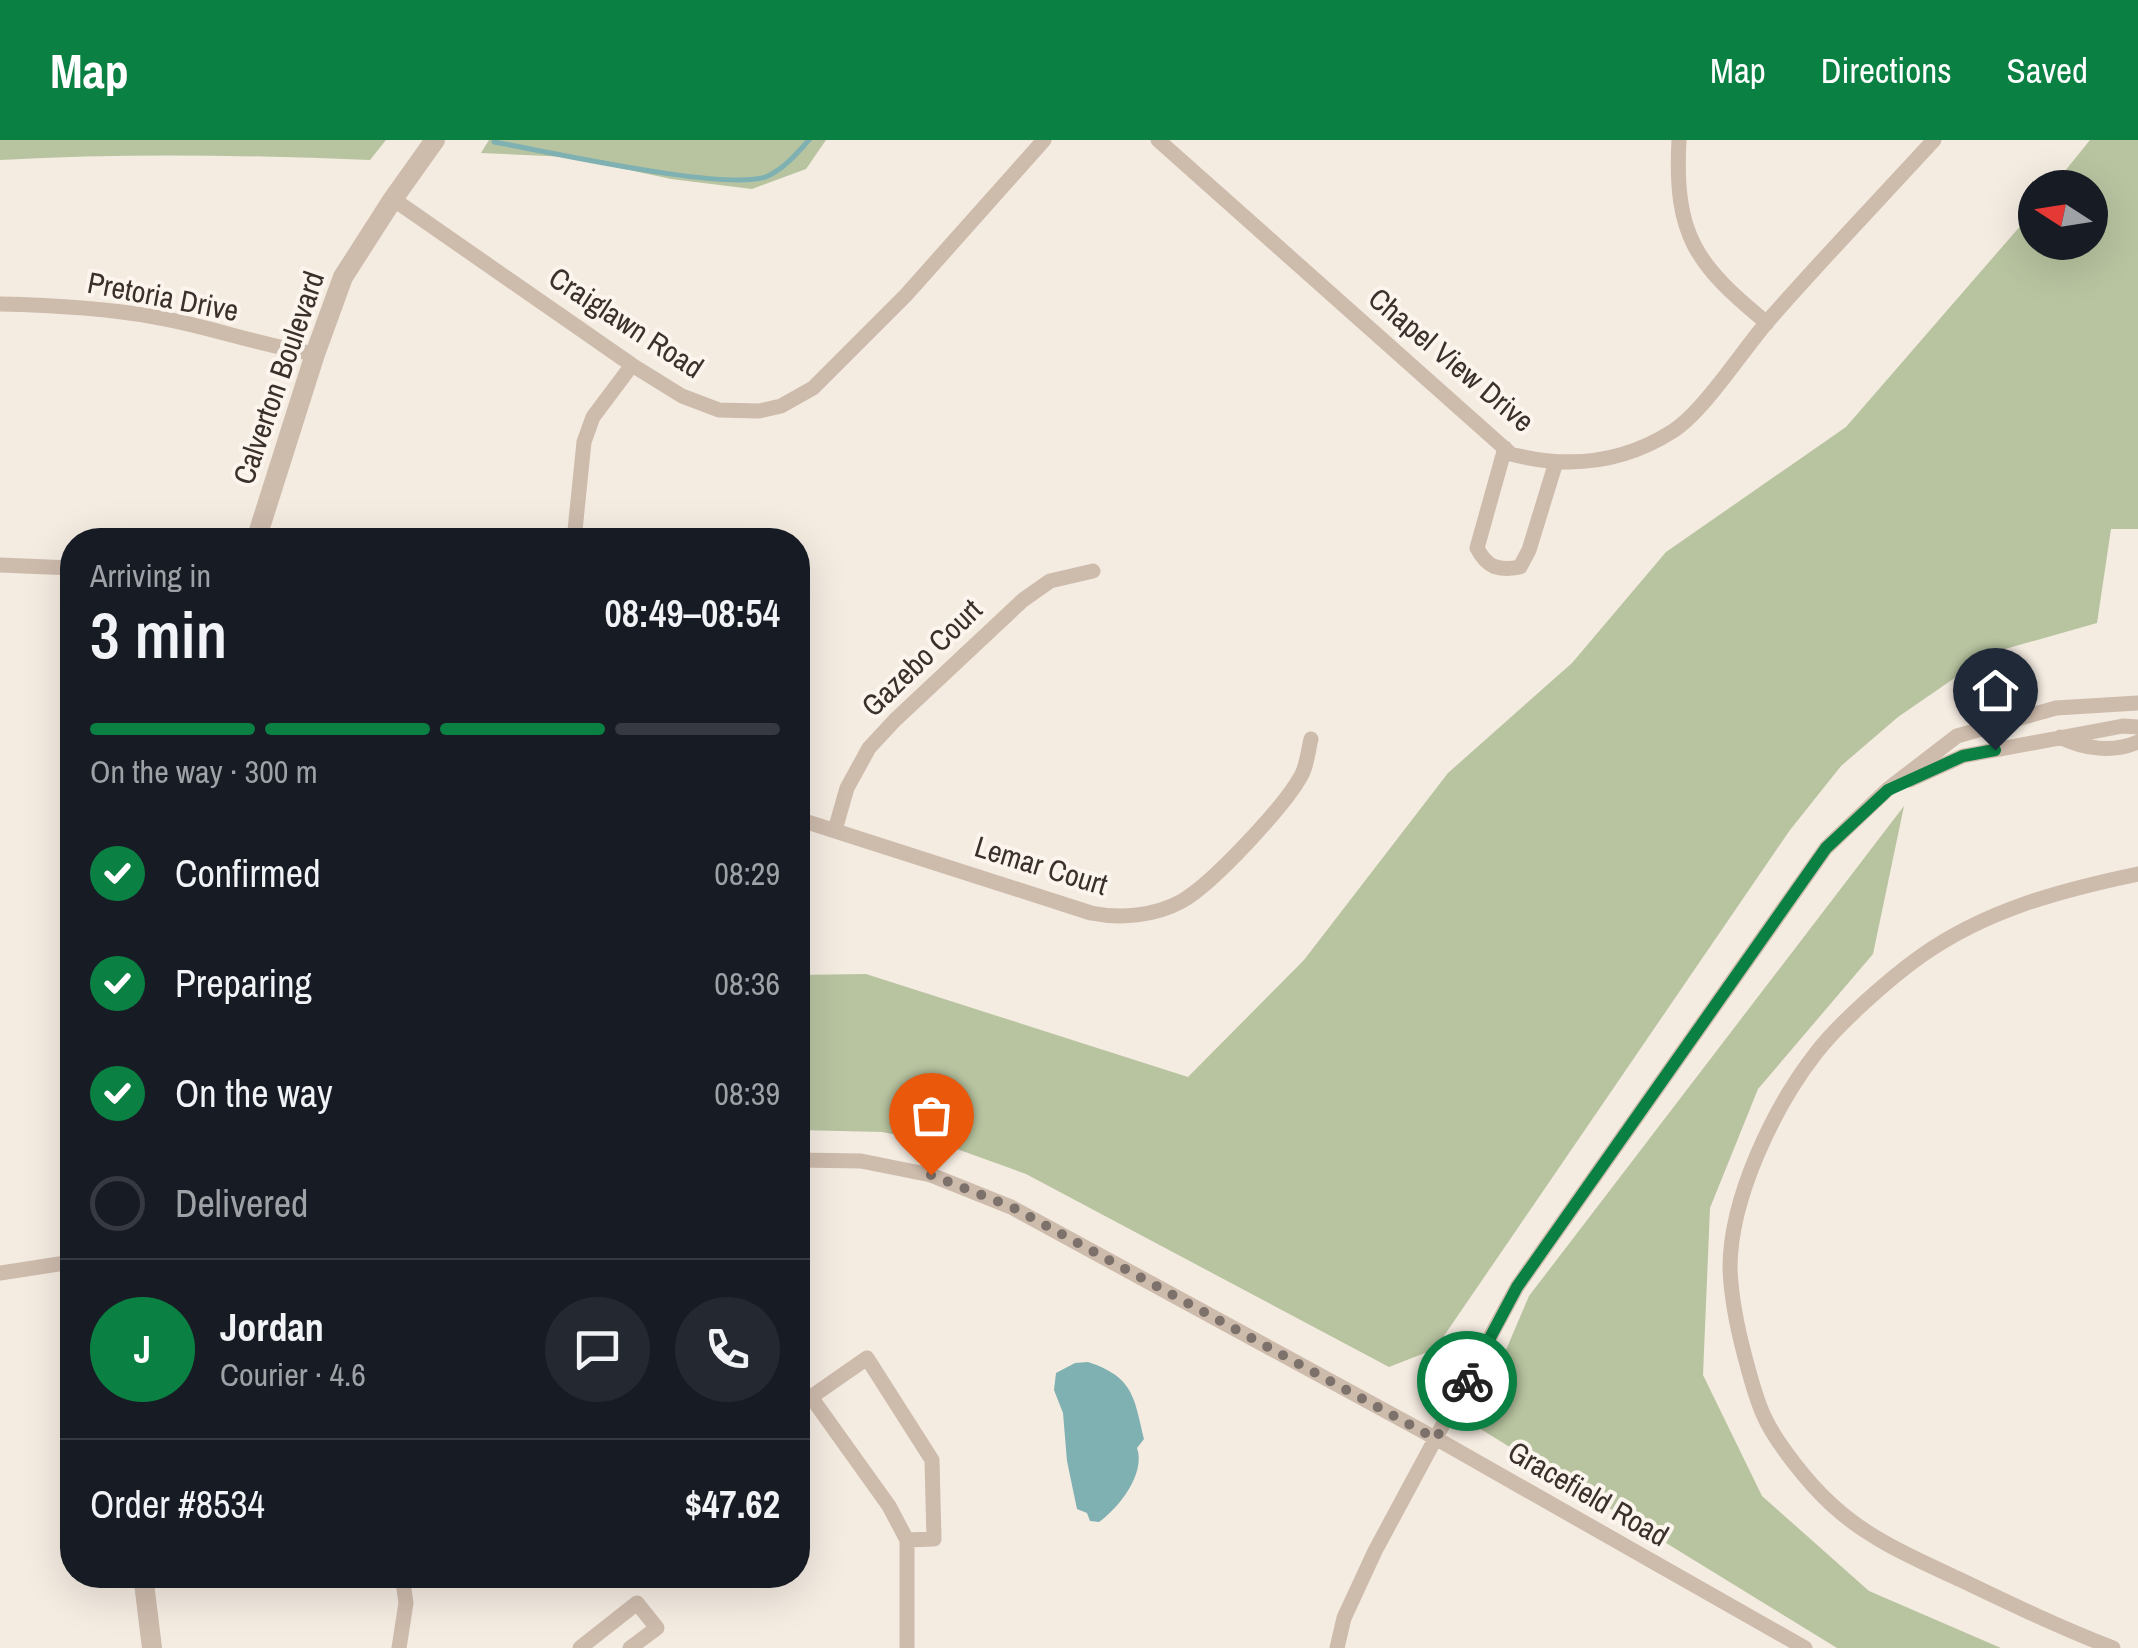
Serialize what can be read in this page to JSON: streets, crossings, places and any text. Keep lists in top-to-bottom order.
{
  "streets": {
    "street": [
      "Pretoria Drive",
      "Craiglawn Road",
      "Chapel View Drive",
      "Calverton Boulevard",
      "Gazebo Court",
      "Lemar Court",
      "Gracefield Road"
    ]
  },
  "crossings": [
    ["Pretoria Drive", "Calverton Boulevard"],
    ["Craiglawn Road", "Calverton Boulevard"],
    ["Gazebo Court", "Lemar Court"]
  ],
  "north": "left",
  "page": {
    "header": "Map",
    "nav": ["Map", "Directions", "Saved"],
    "heading": ["3 min", "Arriving in", "08:49–08:54"],
    "panel": [
      "Jordan",
      "Courier · 4.6",
      "Order #8534",
      "$47.62"
    ],
    "bar": "On the way · 300 m",
    "list": [
      ["Confirmed", "08:29"],
      ["Preparing", "08:36"],
      ["On the way", "08:39"],
      "Delivered"
    ],
    "round": "J"
  }
}
